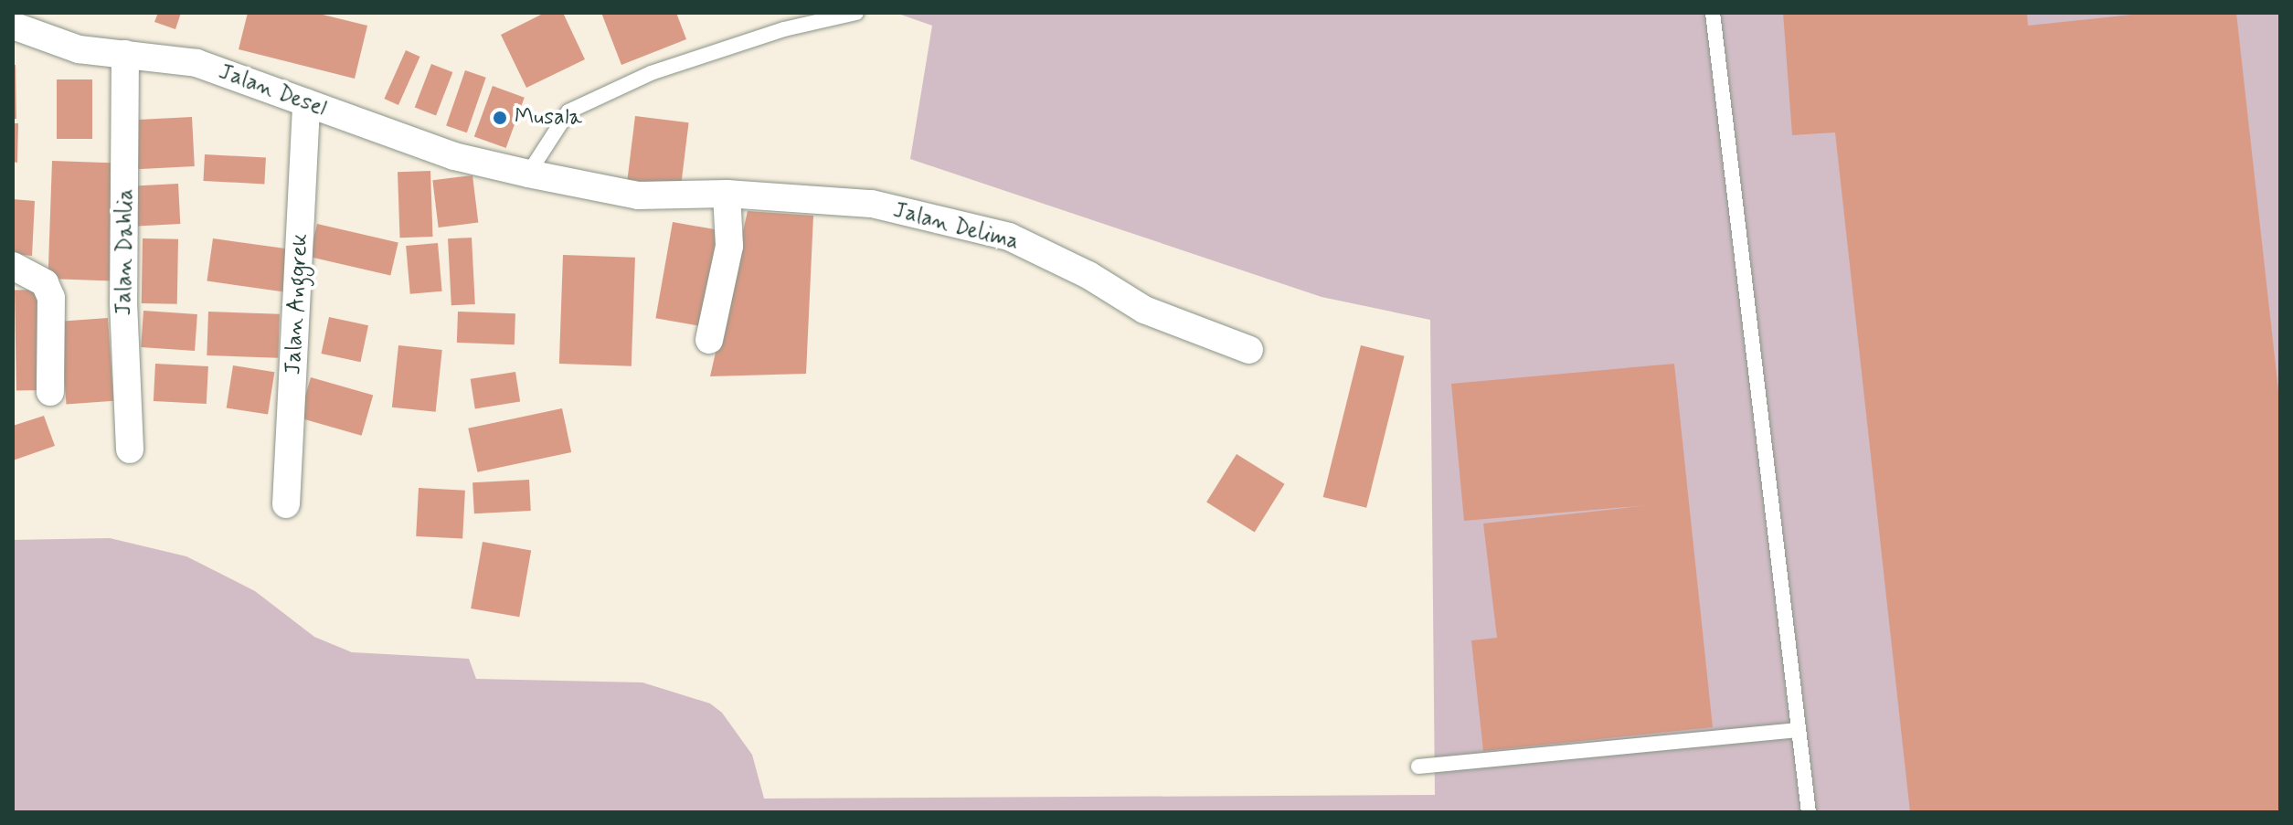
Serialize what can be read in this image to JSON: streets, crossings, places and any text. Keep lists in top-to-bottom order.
{
  "streets": {
    "street": [
      "Jalan Desel",
      "Jalan Delima",
      "Jalan Dahlia",
      "Jalan Anggrek"
    ]
  },
  "crossings": [
    ["Jalan Desel", "Jalan Delima"],
    ["Jalan Desel", "Jalan Dahlia"],
    ["Jalan Desel", "Jalan Anggrek"]
  ],
  "places": ["Musala"]
}
